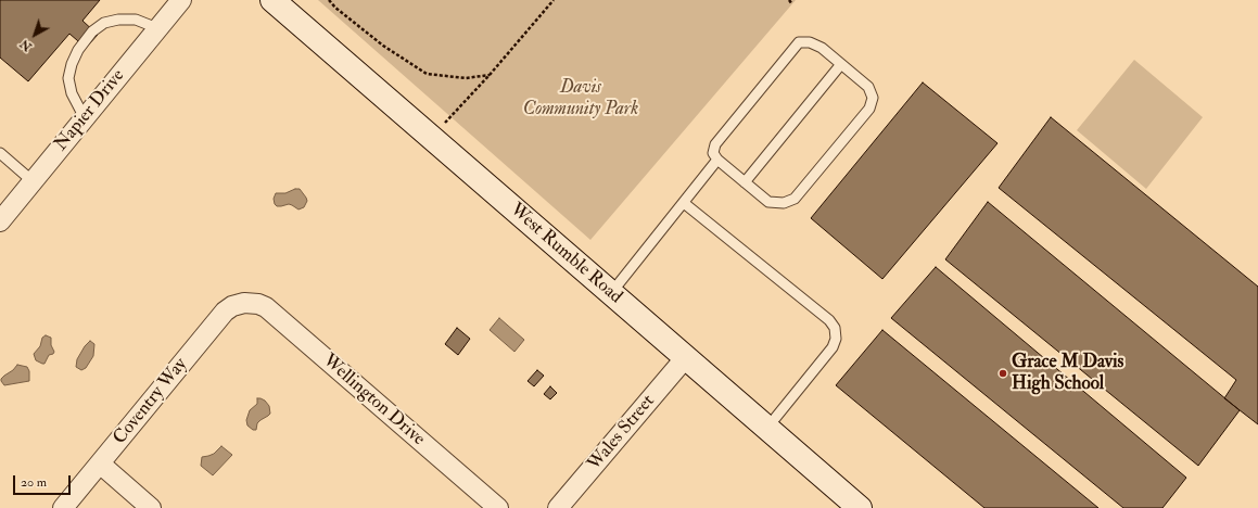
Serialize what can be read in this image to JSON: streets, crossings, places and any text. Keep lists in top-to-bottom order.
{
  "streets": {
    "street": [
      "Napier Drive",
      "West Rumble Road",
      "Wellington Drive",
      "Coventry Way",
      "Wales Street"
    ]
  },
  "crossings": [
    ["West Rumble Road", "Wales Street"],
    ["Wellington Drive", "Coventry Way"]
  ],
  "parks": ["Davis Community Park"],
  "places": ["Grace M Davis High School"],
  "scale_bar": "20 m",
  "north": "bottom left"
}
